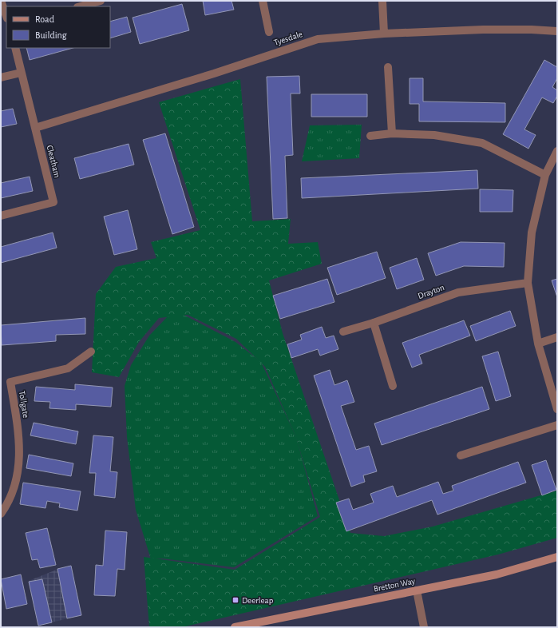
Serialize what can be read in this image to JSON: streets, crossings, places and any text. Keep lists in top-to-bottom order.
{
  "streets": {
    "street": [
      "Tyesdale",
      "Cleatham",
      "Drayton",
      "Tollgate",
      "Bretton Way"
    ]
  },
  "crossings": [
    ["Tyesdale", "Cleatham"]
  ],
  "places": {
    "transit": ["Deerleap"]
  },
  "legend": ["Road", "Building"]
}
